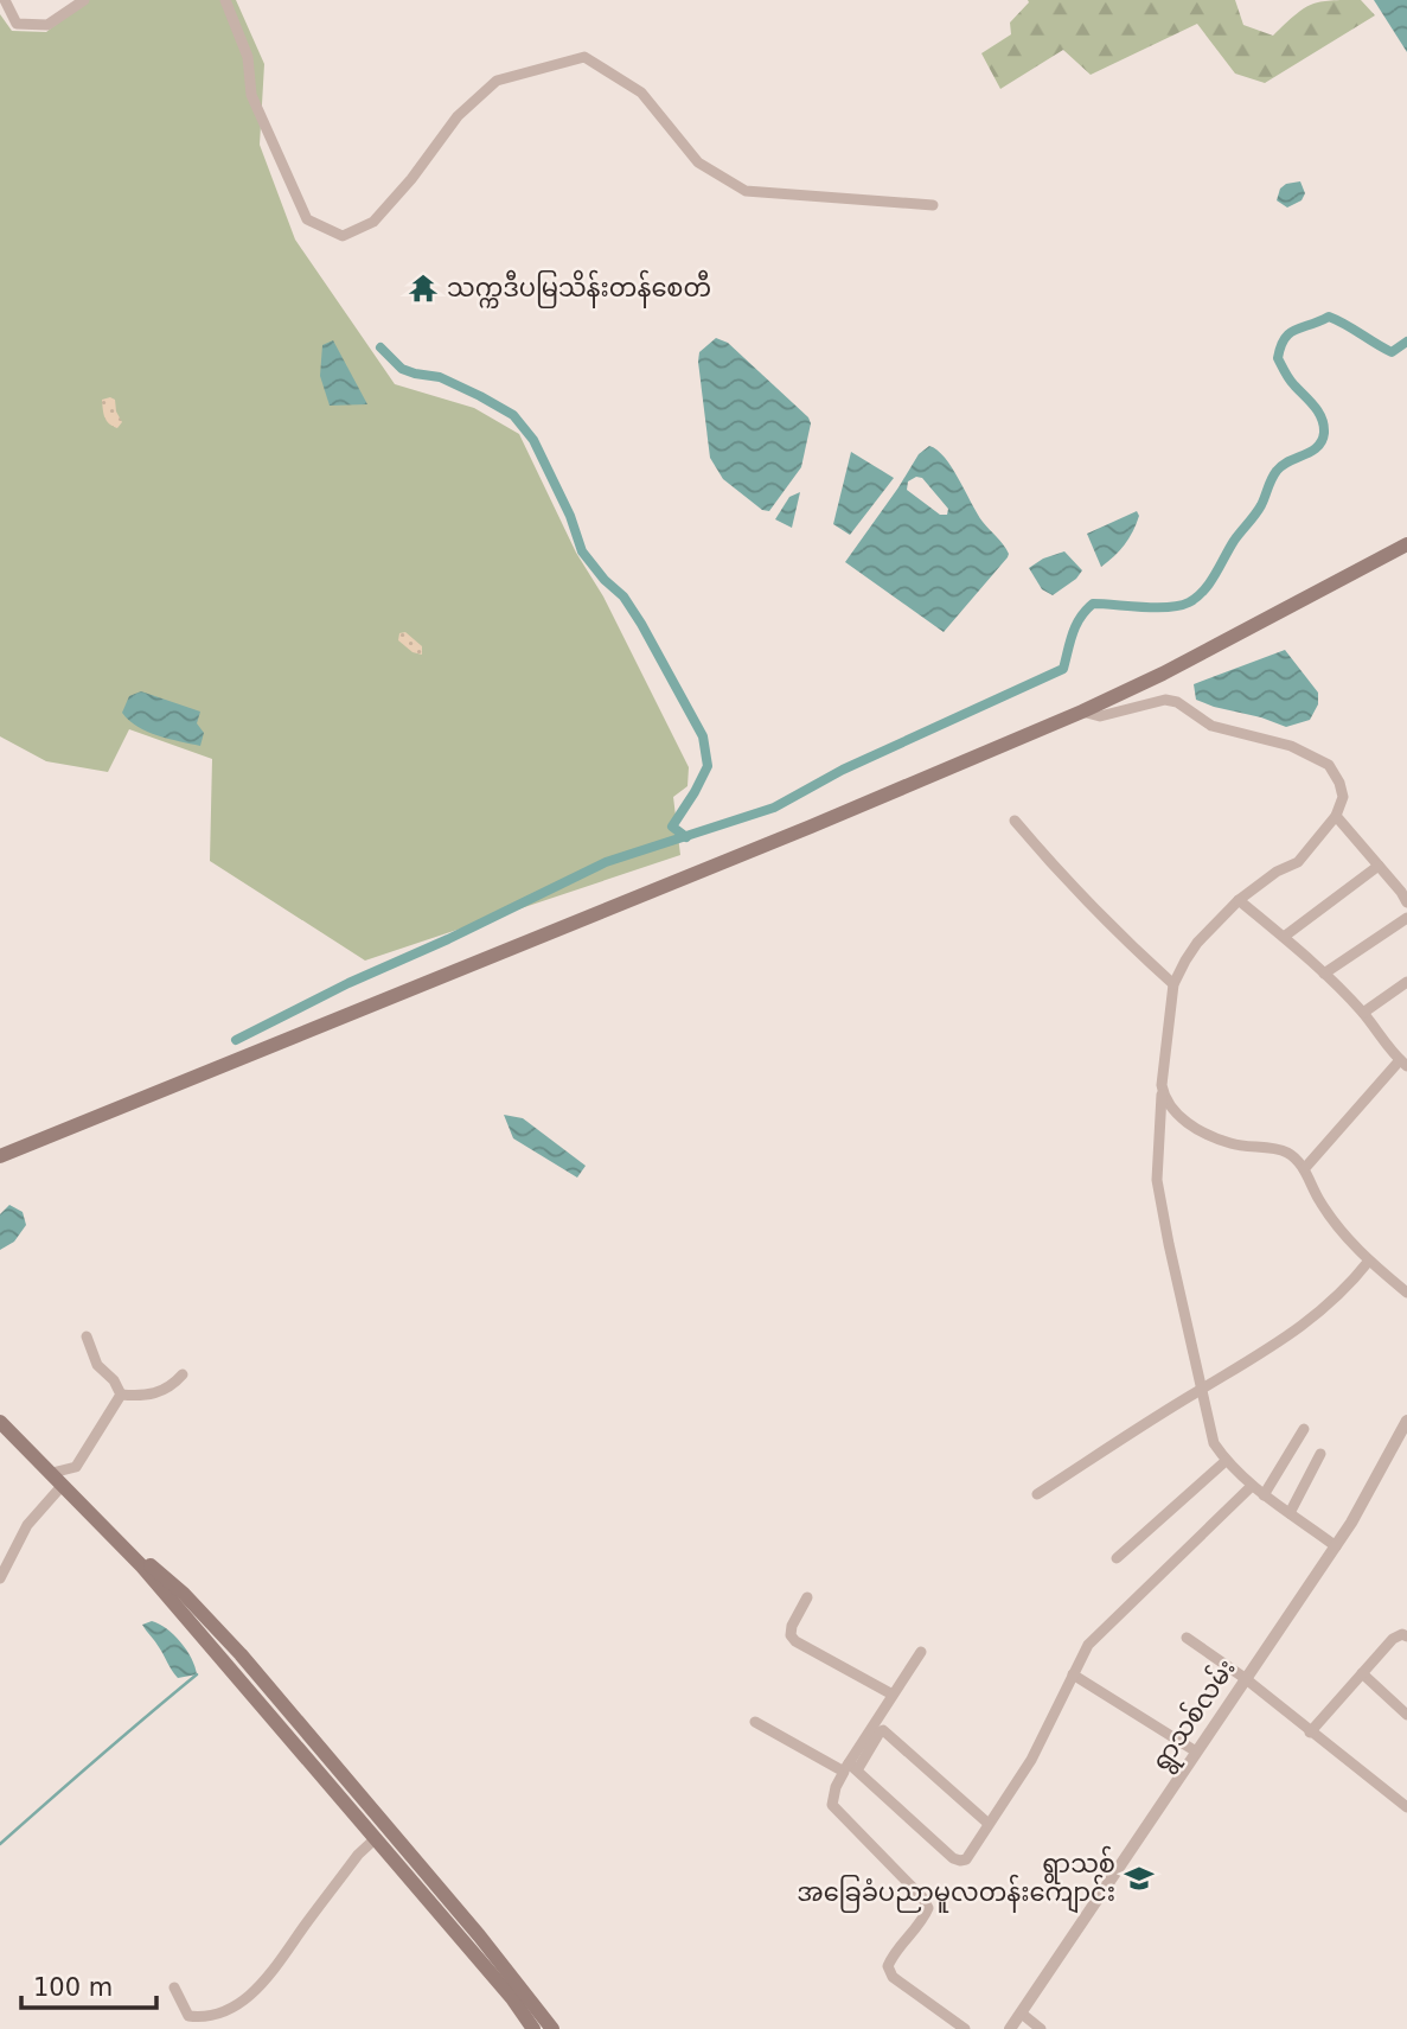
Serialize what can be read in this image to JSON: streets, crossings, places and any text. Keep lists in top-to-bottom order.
{
  "streets": {
    "street": ["ရွာသစ်လမ်း"]
  },
  "places": {
    "temple": ["သက္ကဒီပမြသိန်းတန်စေတီ"],
    "school or university": ["ရွာသစ် အခြေခံပညာမူလတန်းကျောင်း"]
  },
  "scale_bar": "100 m"
}
